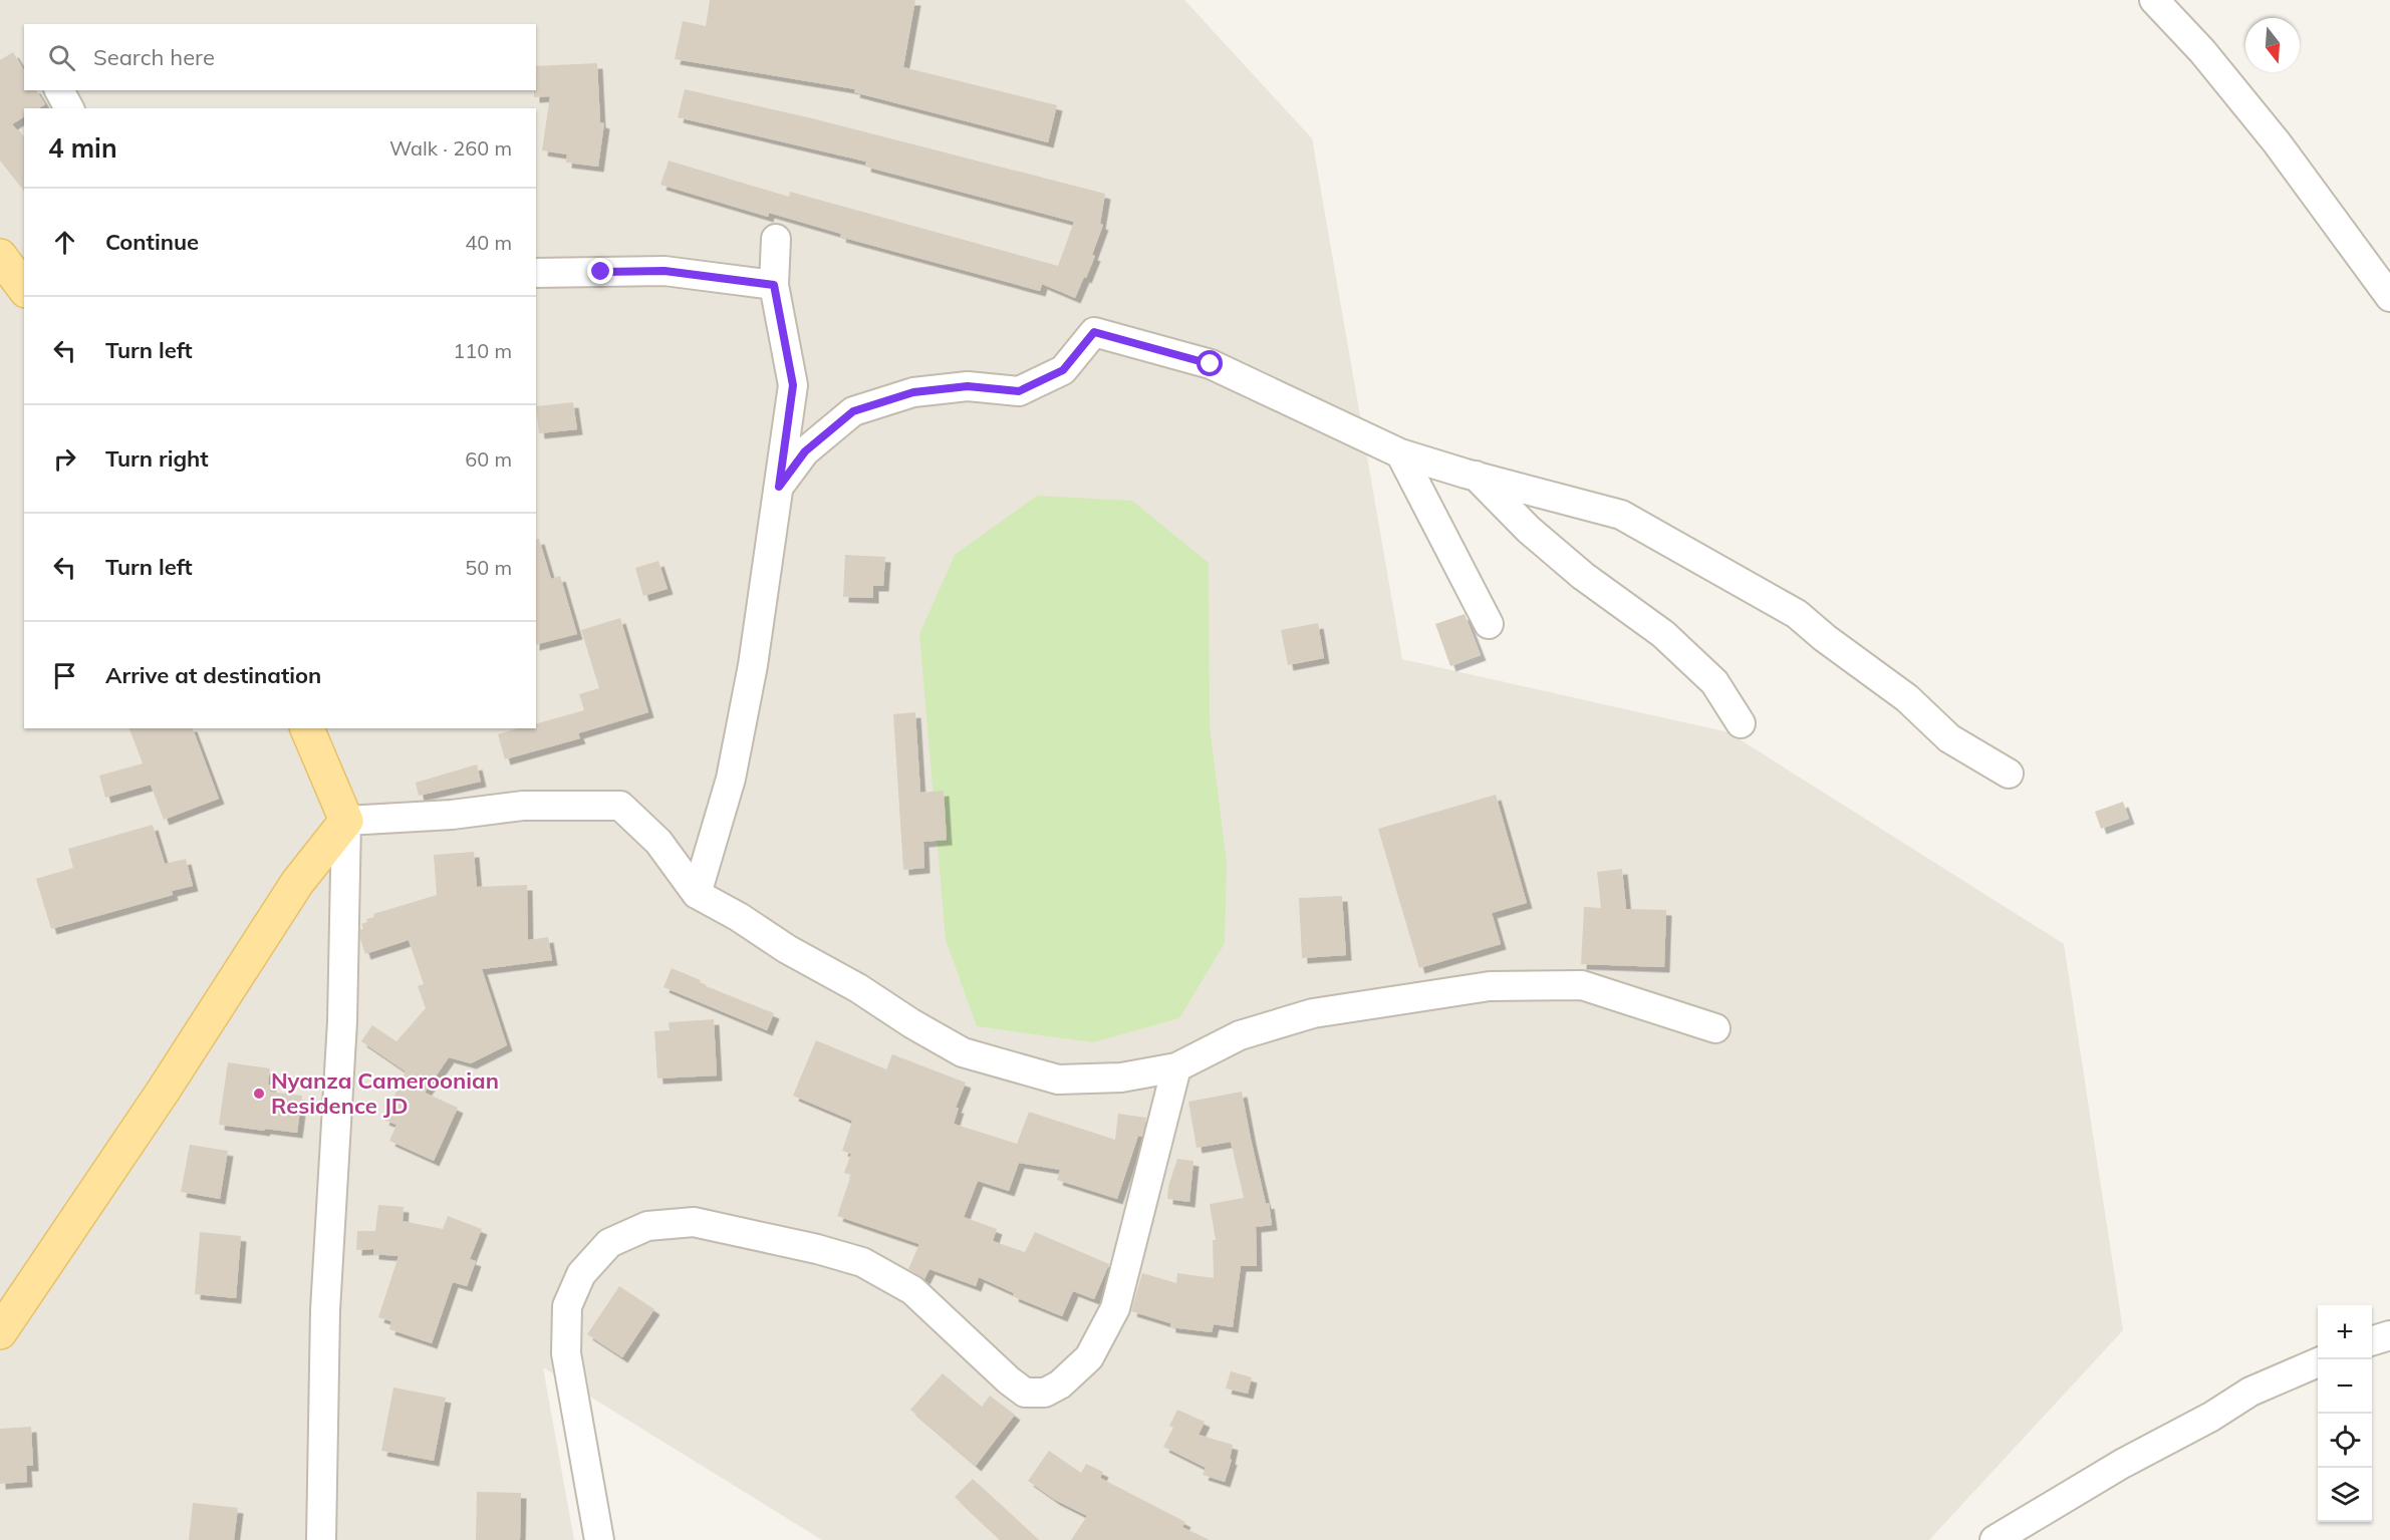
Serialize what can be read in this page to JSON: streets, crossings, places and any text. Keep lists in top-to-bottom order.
{
  "places": ["Nyanza Cameroonian Residence JD"],
  "north": "bottom",
  "page": {
    "search": "Search here",
    "heading": ["4 min", "Walk · 260 m"],
    "list": [
      ["Continue", "40 m"],
      ["Turn left", "110 m"],
      ["Turn right", "60 m"],
      ["Turn left", "50 m"],
      "Arrive at destination"
    ],
    "map_buttons": ["+", "−"]
  }
}
